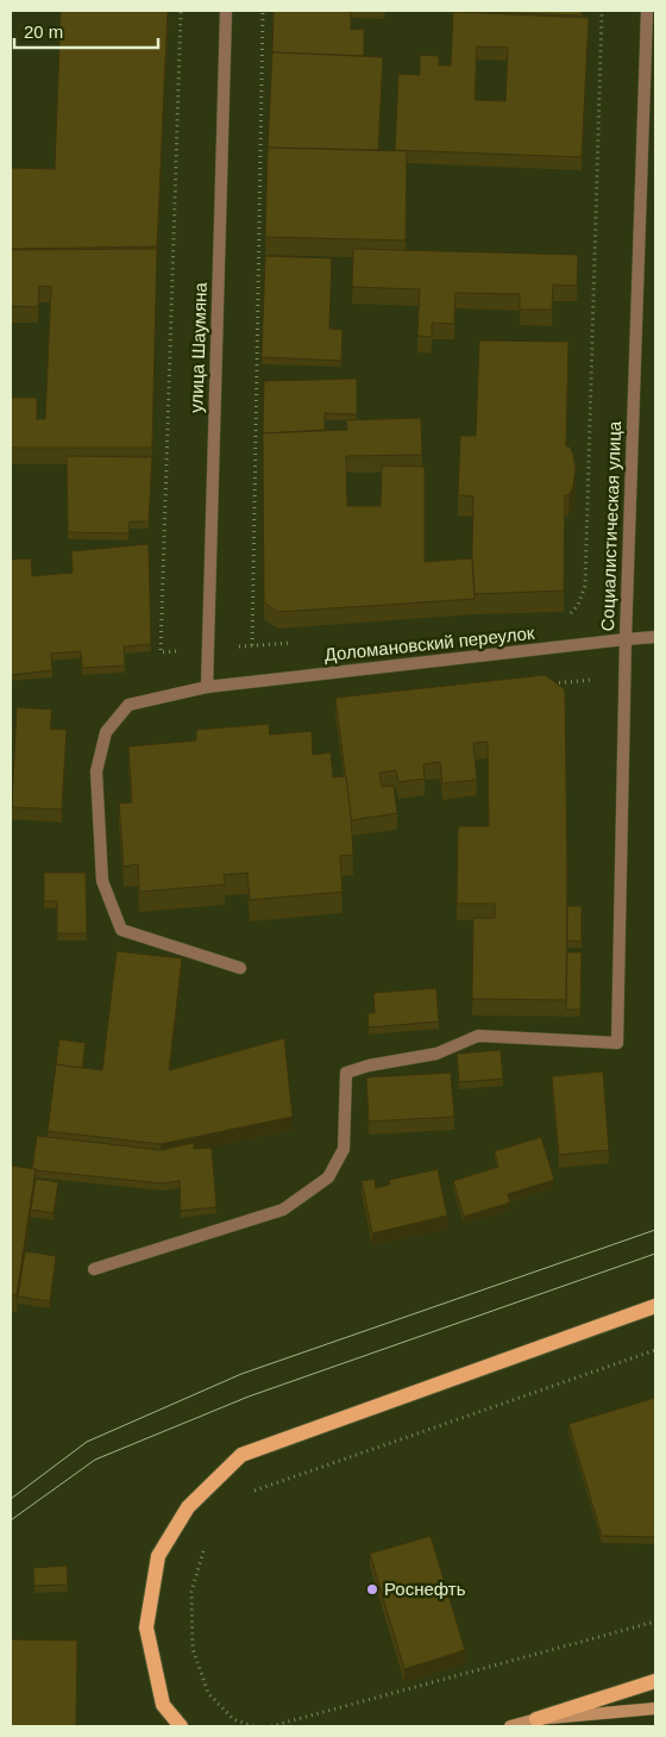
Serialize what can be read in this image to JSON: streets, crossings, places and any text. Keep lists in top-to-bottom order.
{
  "streets": {
    "street": ["улица Шаумяна", "Социалистическая улица", "Доломановский переулок"]
  },
  "crossings": [
    ["улица Шаумяна", "Доломановский переулок"],
    ["Социалистическая улица", "Доломановский переулок"]
  ],
  "places": ["Роснефть"],
  "scale_bar": "20 m"
}
